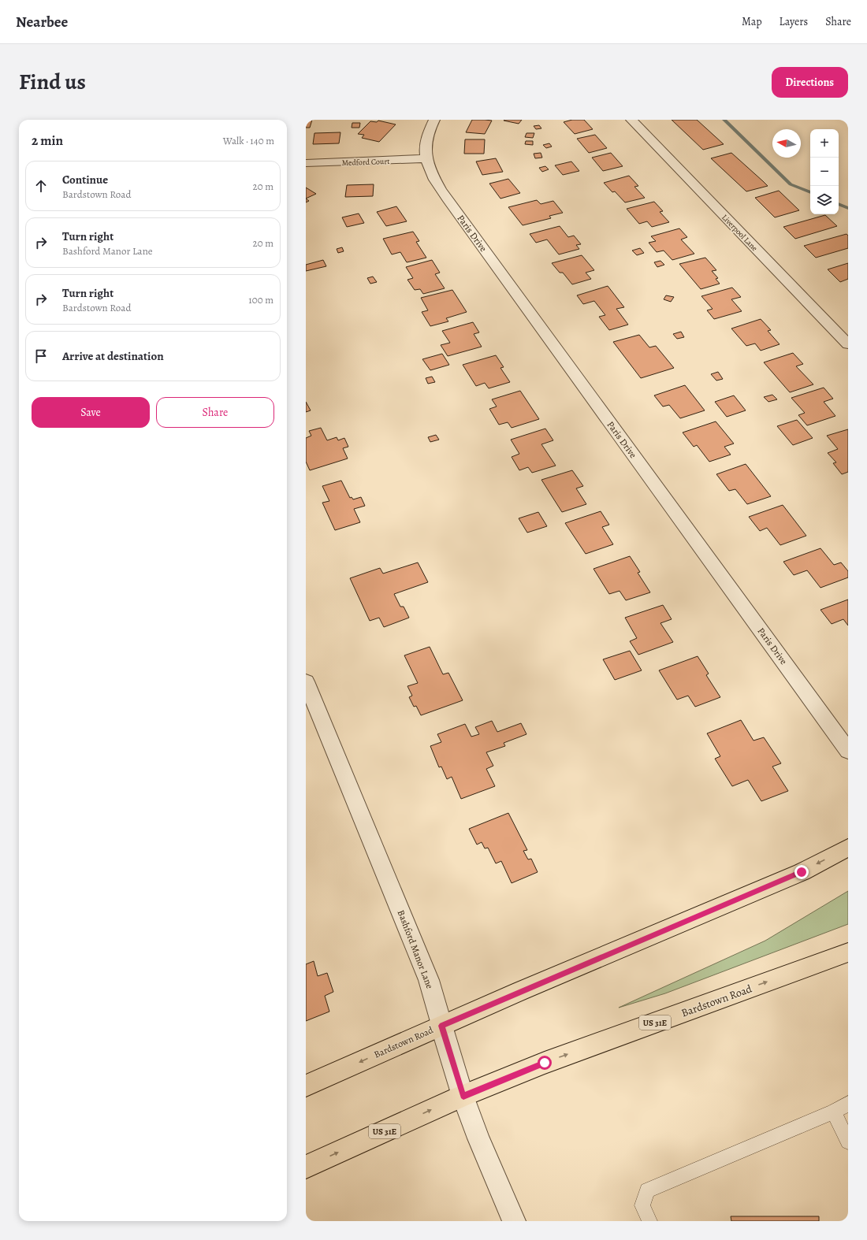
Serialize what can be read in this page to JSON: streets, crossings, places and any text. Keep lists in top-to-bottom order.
{
  "streets": {
    "main road": ["Bardstown Road", "US 31E"],
    "street": [
      "Medford Court",
      "Liverpool Lane",
      "Paris Drive",
      "Bashford Manor Lane"
    ]
  },
  "crossings": [
    ["Medford Court", "Paris Drive"],
    ["Bashford Manor Lane", "Bardstown Road"]
  ],
  "north": "left",
  "page": {
    "header": "Nearbee",
    "nav": ["Map", "Layers", "Share"],
    "title": "Find us",
    "buttons": [
      "Directions",
      ["Save", "Share"]
    ],
    "heading": ["2 min", "Walk · 140 m"],
    "map_buttons": ["+", "−"],
    "list": [
      ["Continue", "Bardstown Road", "20 m"],
      ["Turn right", "Bashford Manor Lane", "20 m"],
      ["Turn right", "Bardstown Road", "100 m"],
      "Arrive at destination"
    ]
  }
}
